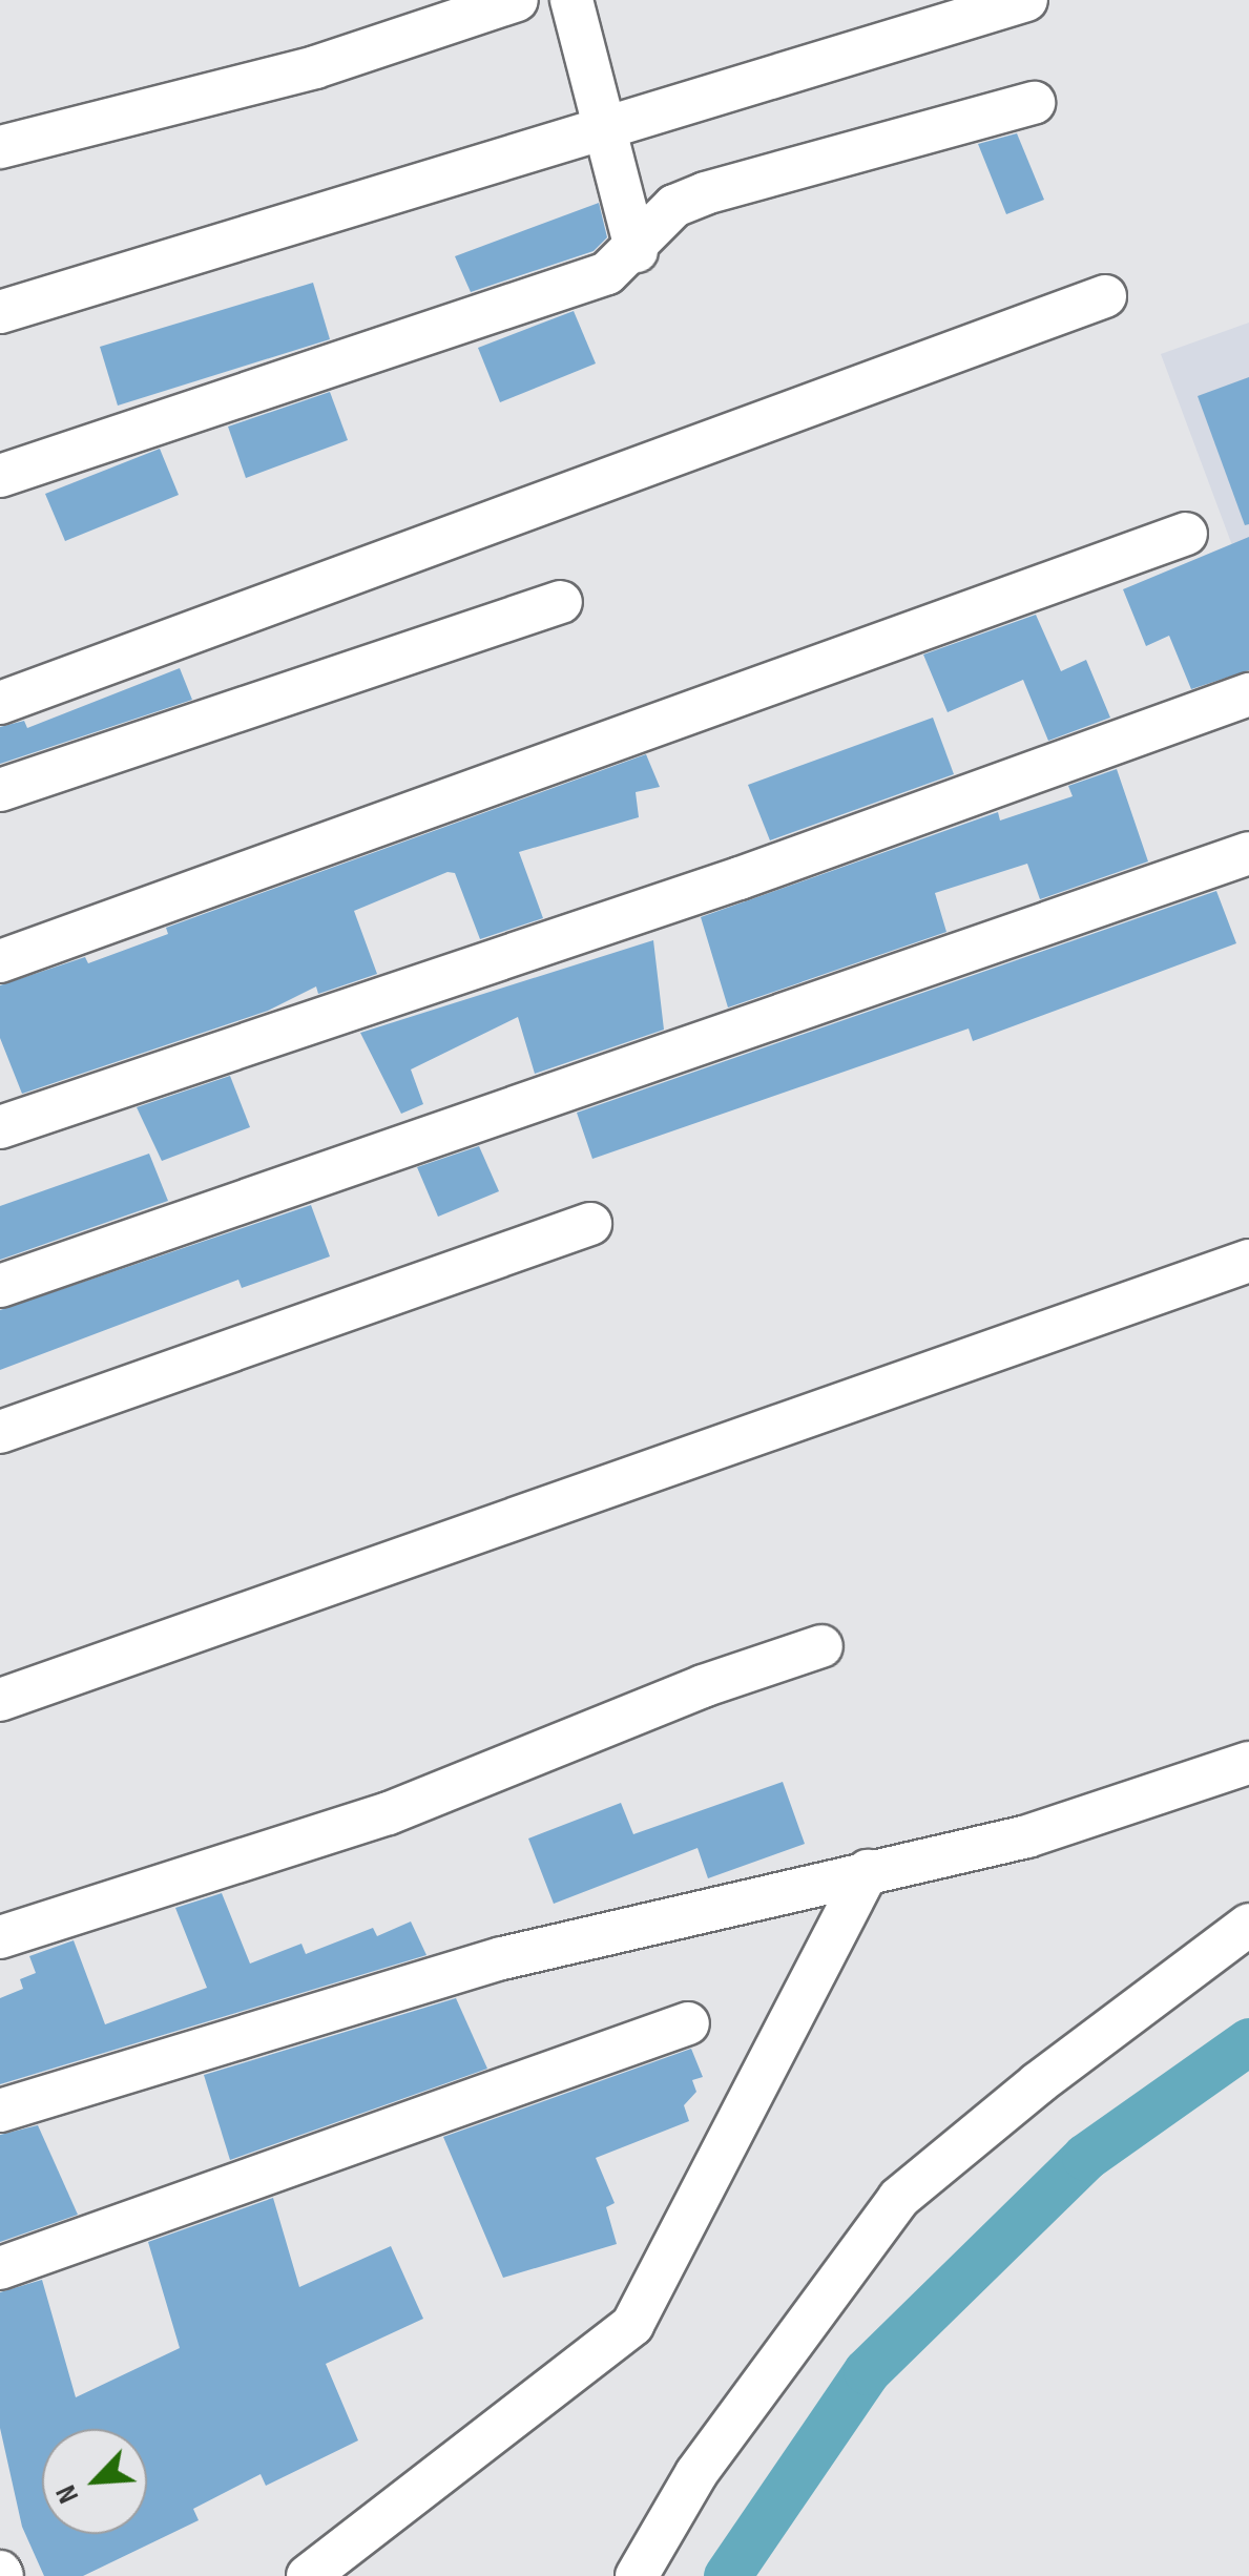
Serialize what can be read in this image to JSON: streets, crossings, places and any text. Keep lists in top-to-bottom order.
{
  "north": "bottom left"
}
